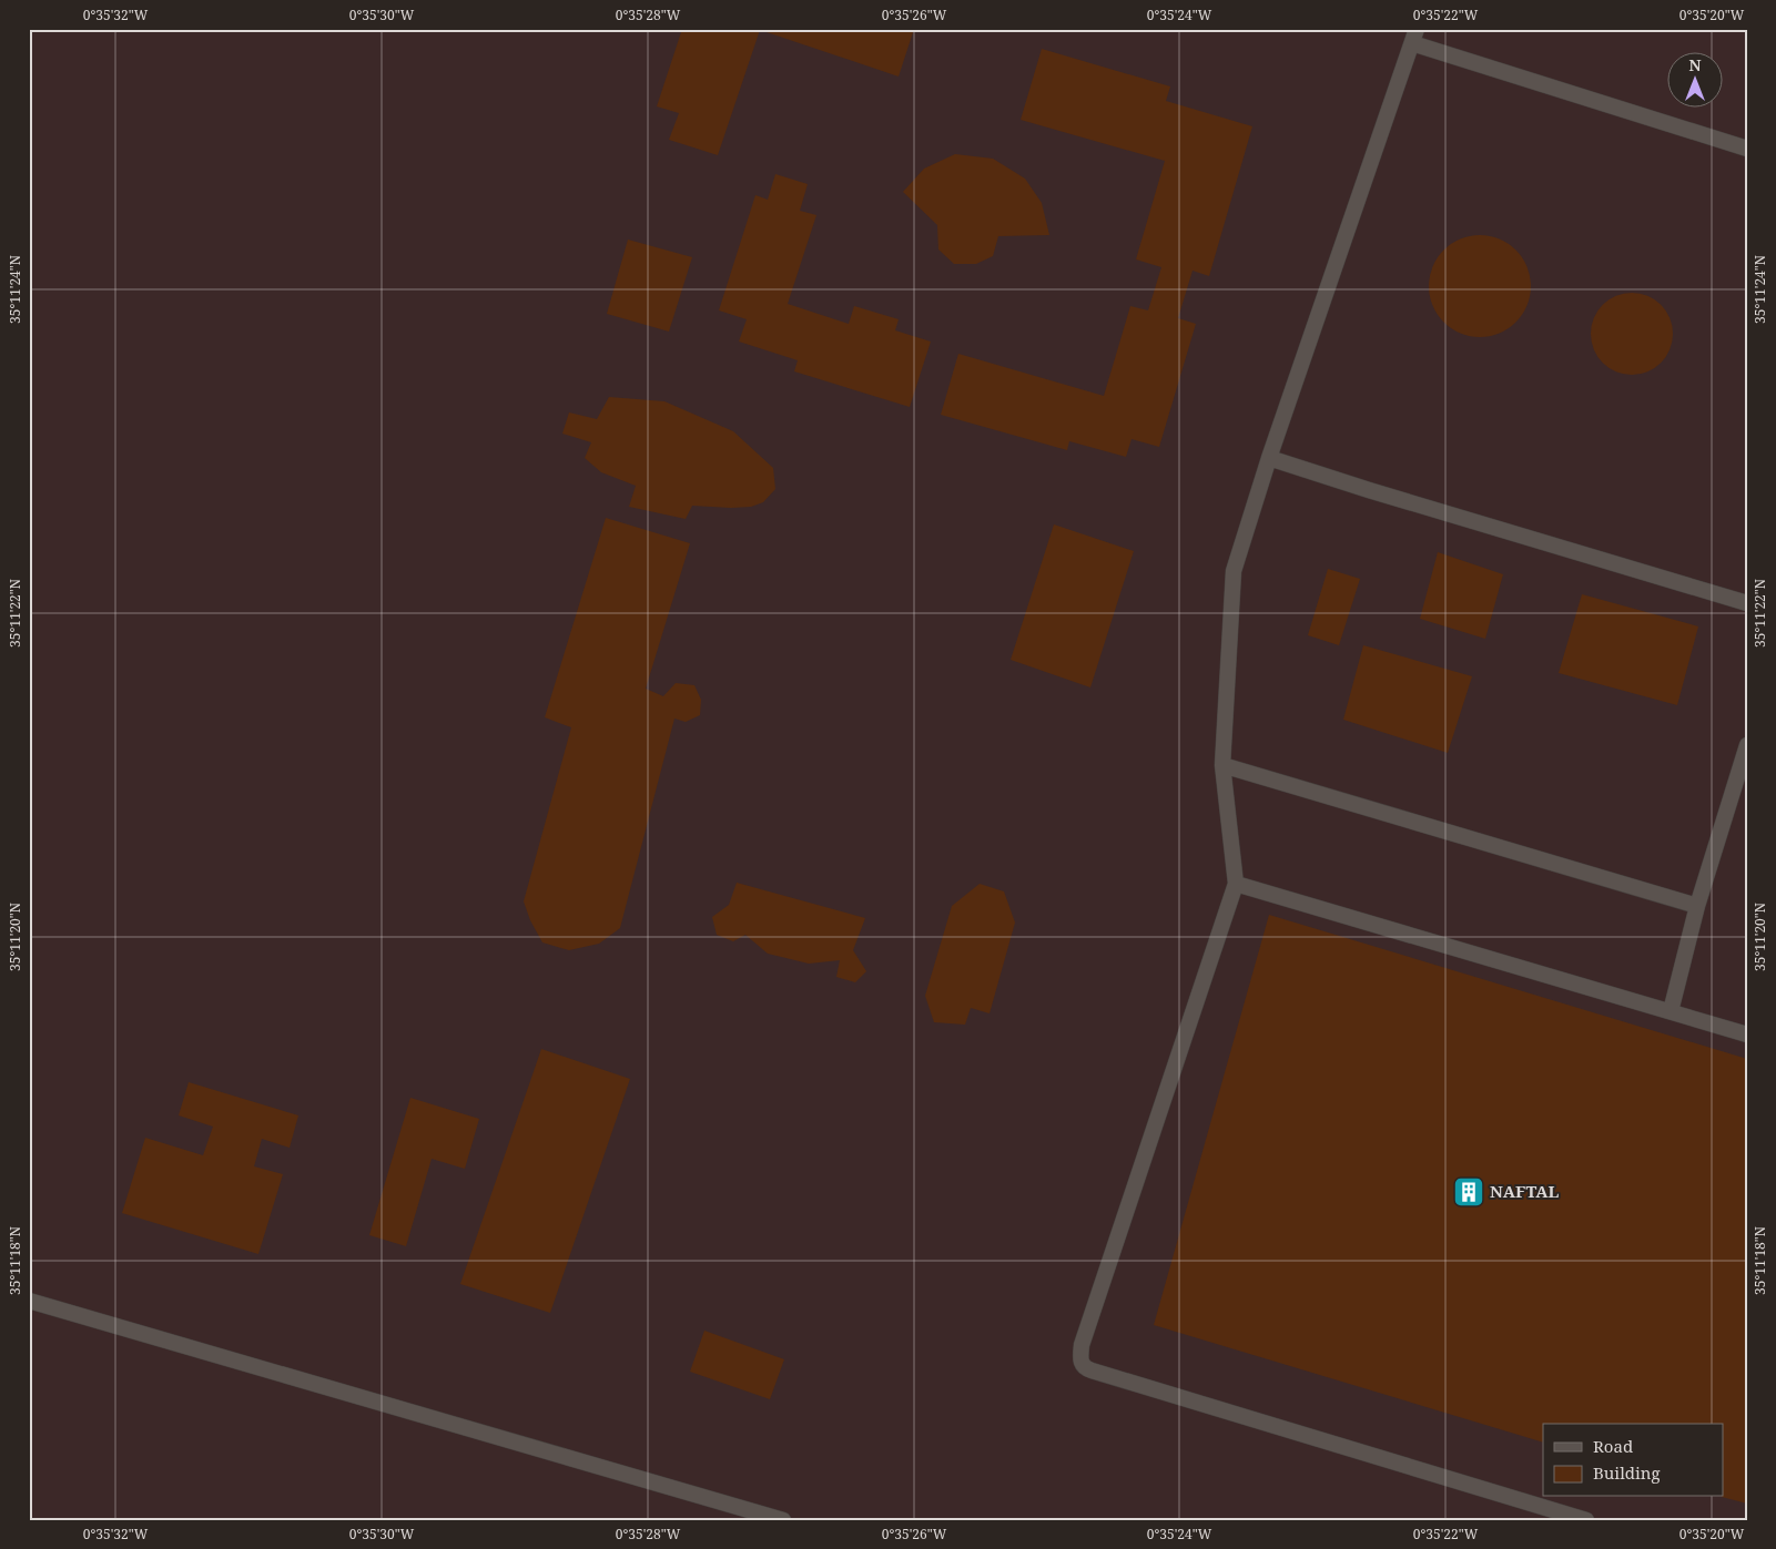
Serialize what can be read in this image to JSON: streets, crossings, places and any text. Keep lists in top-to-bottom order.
{
  "places": {
    "building": ["NAFTAL"]
  },
  "legend": ["Road", "Building"],
  "north": "top",
  "coordinates": [
    "0°35'32\"W",
    "0°35'30\"W",
    "0°35'28\"W",
    "0°35'26\"W",
    "0°35'24\"W",
    "0°35'22\"W",
    "0°35'20\"W",
    "35°11'24\"N",
    "35°11'22\"N",
    "35°11'20\"N",
    "35°11'18\"N"
  ]
}
